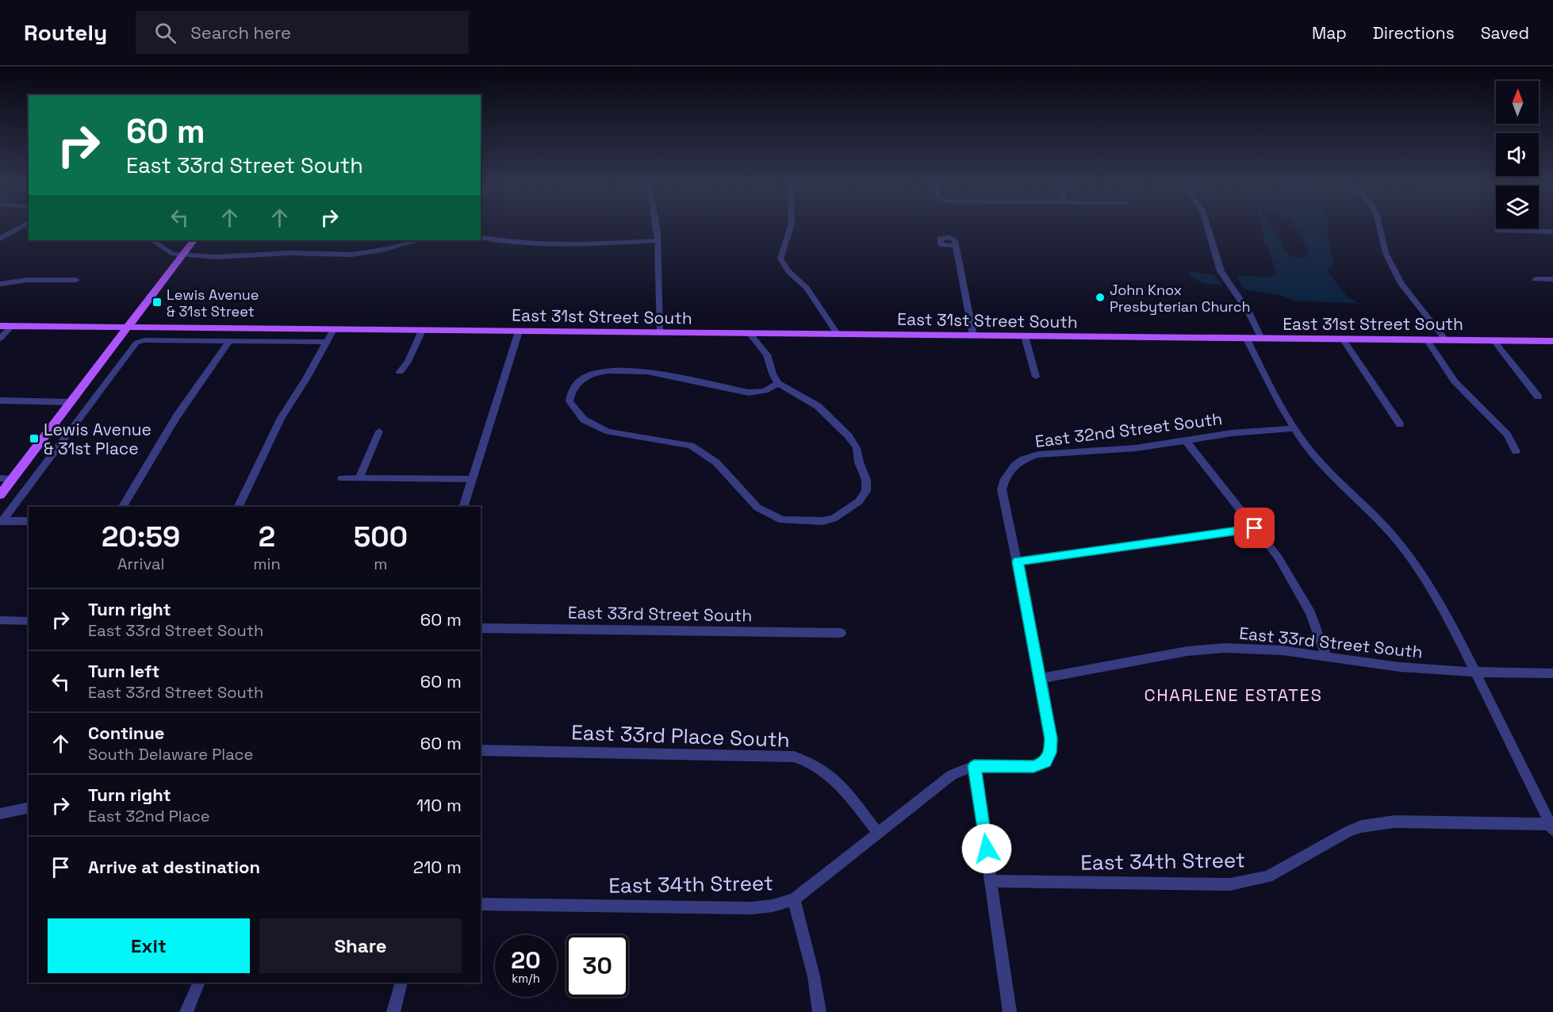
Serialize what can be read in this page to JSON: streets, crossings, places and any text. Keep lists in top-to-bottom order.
{
  "streets": {
    "main road": ["East 31st Street South"],
    "street": [
      "East 32nd Street South",
      "East 33rd Street South",
      "East 33rd Place South",
      "East 34th Street"
    ]
  },
  "crossings": [
    ["East 33rd Place South", "East 34th Street"]
  ],
  "districts": ["CHARLENE ESTATES"],
  "places": {
    "other": ["John Knox Presbyterian Church"],
    "transit": ["Lewis Avenue & 31st Street", "Lewis Avenue & 31st Place"]
  },
  "north": "top",
  "page": {
    "header": "Routely",
    "search": "Search here",
    "nav": ["Map", "Directions", "Saved"],
    "turn": ["60 m", "East 33rd Street South"],
    "eta": [
      "20:59",
      "Arrival",
      "2",
      "min",
      "500",
      "m"
    ],
    "list": [
      {
        "name": "Turn right",
        "note": "East 33rd Street South",
        "value": "60 m"
      },
      {
        "name": "Turn left",
        "note": "East 33rd Street South",
        "value": "60 m"
      },
      {
        "name": "Continue",
        "note": "South Delaware Place",
        "value": "60 m"
      },
      {
        "name": "Turn right",
        "note": "East 32nd Place",
        "value": "110 m"
      },
      {
        "name": "Arrive at destination",
        "value": "210 m"
      }
    ],
    "buttons": ["Exit", "Share"],
    "speed": "20 km/h",
    "limit": "30"
  }
}
